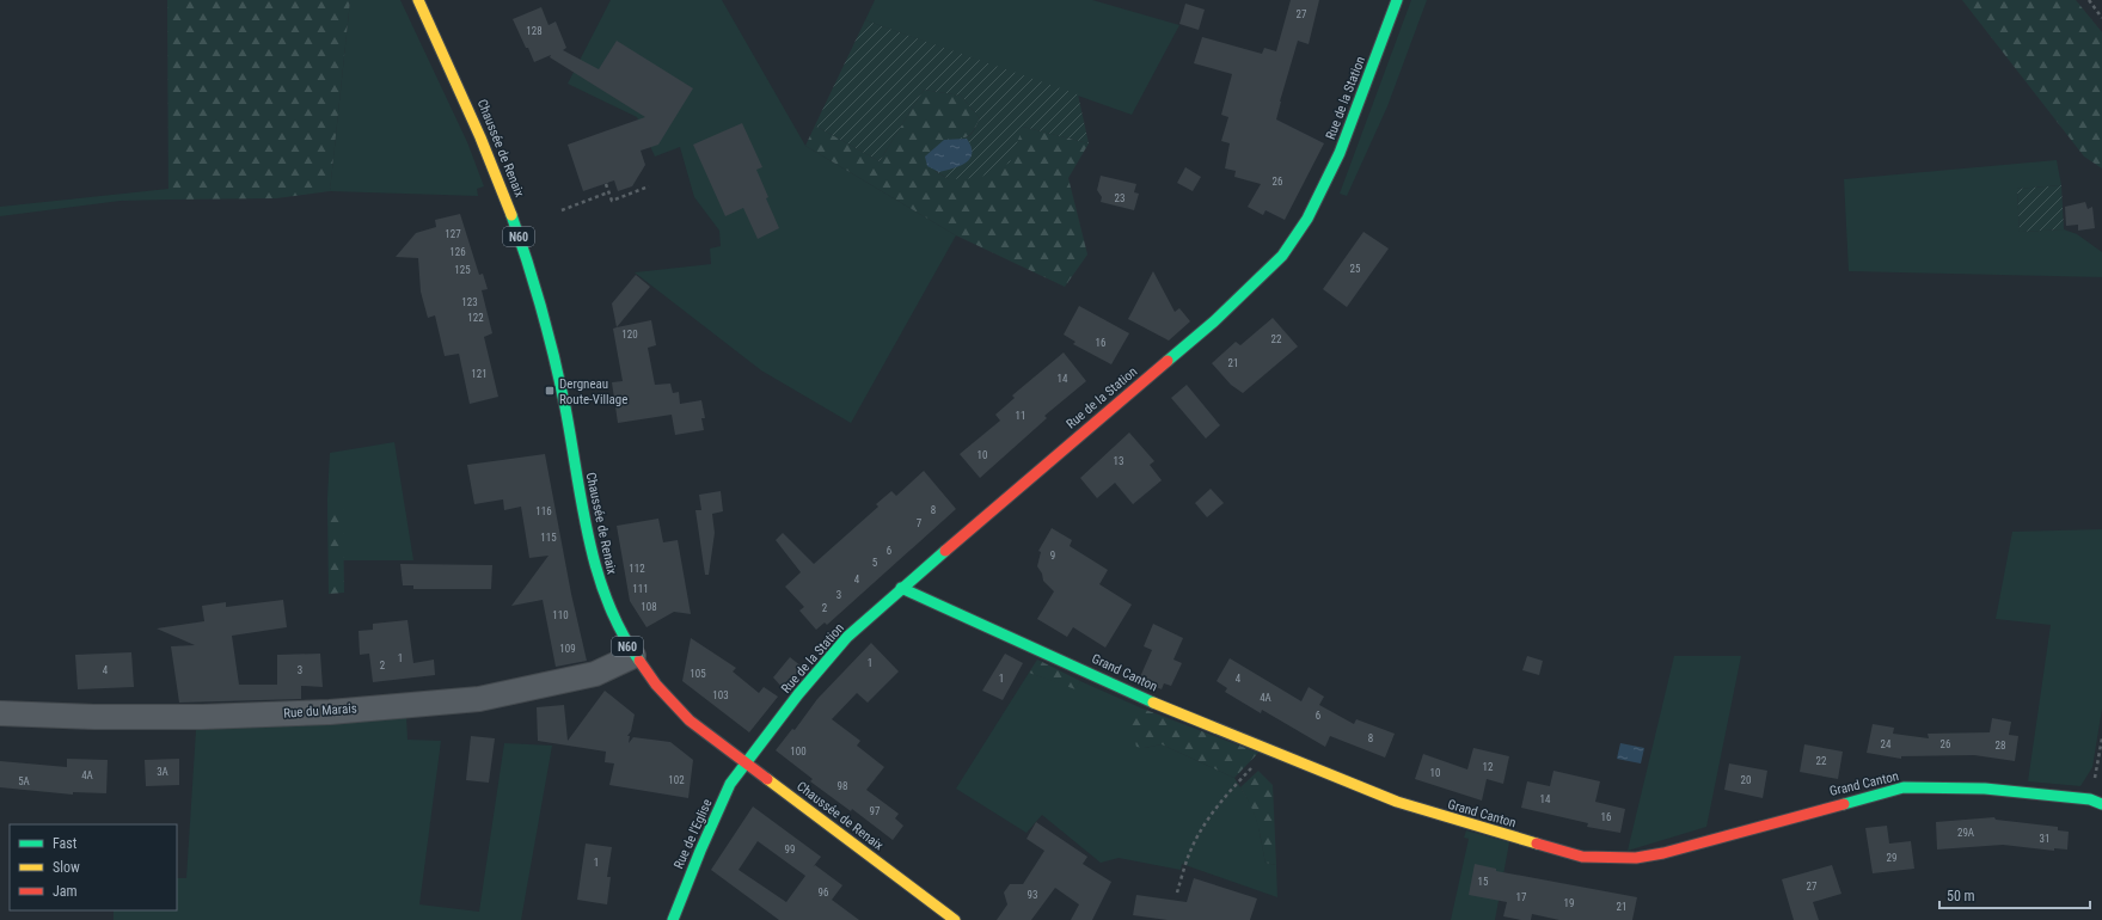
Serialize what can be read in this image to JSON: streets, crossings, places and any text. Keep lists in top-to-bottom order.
{
  "streets": {
    "street": [
      "Rue de la Station",
      "Chaussée de Renaix",
      "N60",
      "Grand Canton",
      "Rue du Marais",
      "Rue de l'Eglise"
    ]
  },
  "crossings": [
    ["Rue de la Station", "Chaussée de Renaix"],
    ["Rue de la Station", "Grand Canton"],
    ["Rue de la Station", "Rue de l'Eglise"],
    ["Chaussée de Renaix", "Rue du Marais"],
    ["Chaussée de Renaix", "Rue de l'Eglise"]
  ],
  "places": {
    "transit": ["Dergneau Route-Village"]
  },
  "house_numbers": [
    "27",
    "128",
    "26",
    "23",
    "127",
    "126",
    "25",
    "125",
    "123",
    "122",
    "120",
    "22",
    "16",
    "21",
    "121",
    "14",
    "11",
    "10",
    "13",
    "8",
    "116",
    "7",
    "115",
    "6",
    "9",
    "5",
    "112",
    "4",
    "111",
    "3",
    "108",
    "2",
    "110",
    "109",
    "1",
    "1",
    "2",
    "4",
    "3",
    "105",
    "1",
    "4",
    "103",
    "4A",
    "6",
    "8",
    "24",
    "26",
    "28",
    "100",
    "22",
    "12",
    "3A",
    "10",
    "4A",
    "102",
    "20",
    "5A",
    "98",
    "14",
    "97",
    "16",
    "29A",
    "31",
    "99",
    "29",
    "1",
    "15",
    "27",
    "96",
    "93",
    "17",
    "19",
    "21"
  ],
  "legend": ["Fast", "Slow", "Jam"],
  "scale_bar": "50 m"
}
